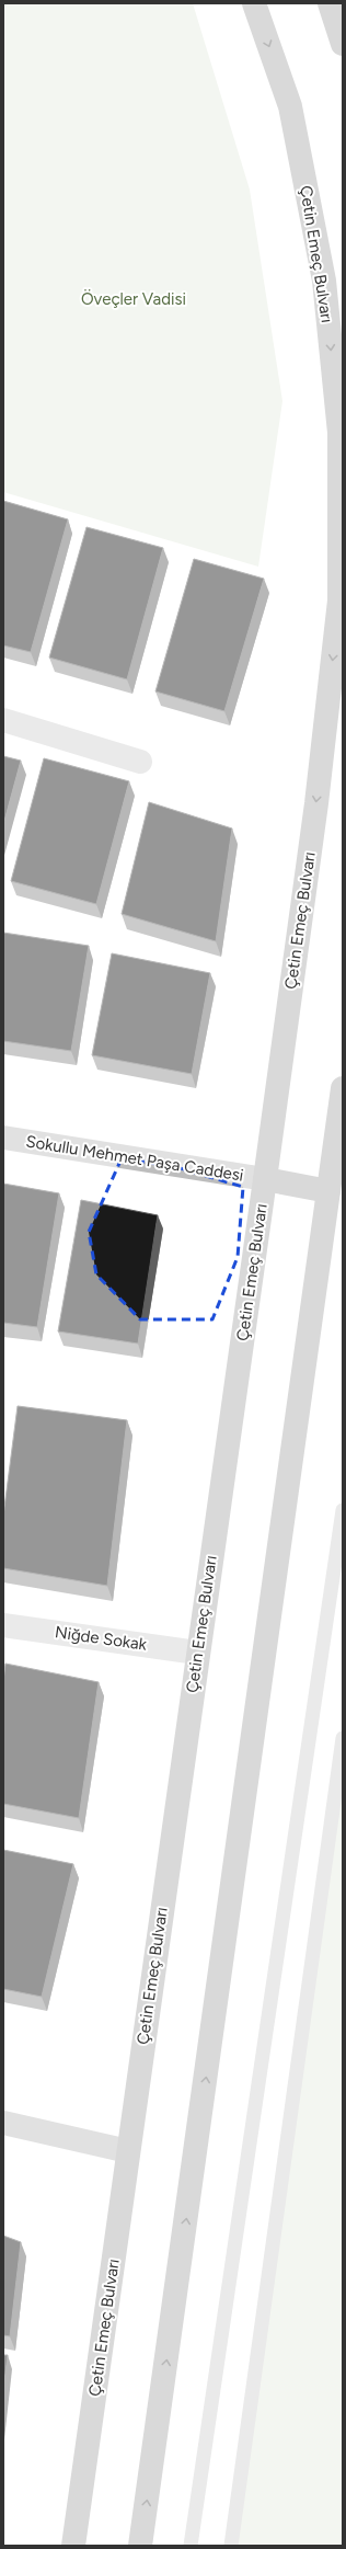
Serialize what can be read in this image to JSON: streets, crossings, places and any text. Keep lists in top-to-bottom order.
{
  "streets": {
    "main road": ["Çetin Emeç Bulvarı", "Sokullu Mehmet Paşa Caddesi"],
    "street": ["Niğde Sokak"]
  },
  "crossings": [
    ["Çetin Emeç Bulvarı", "Sokullu Mehmet Paşa Caddesi"],
    ["Çetin Emeç Bulvarı", "Niğde Sokak"]
  ],
  "one_way": ["Çetin Emeç Bulvarı"],
  "parks": ["Öveçler Vadisi"]
}
